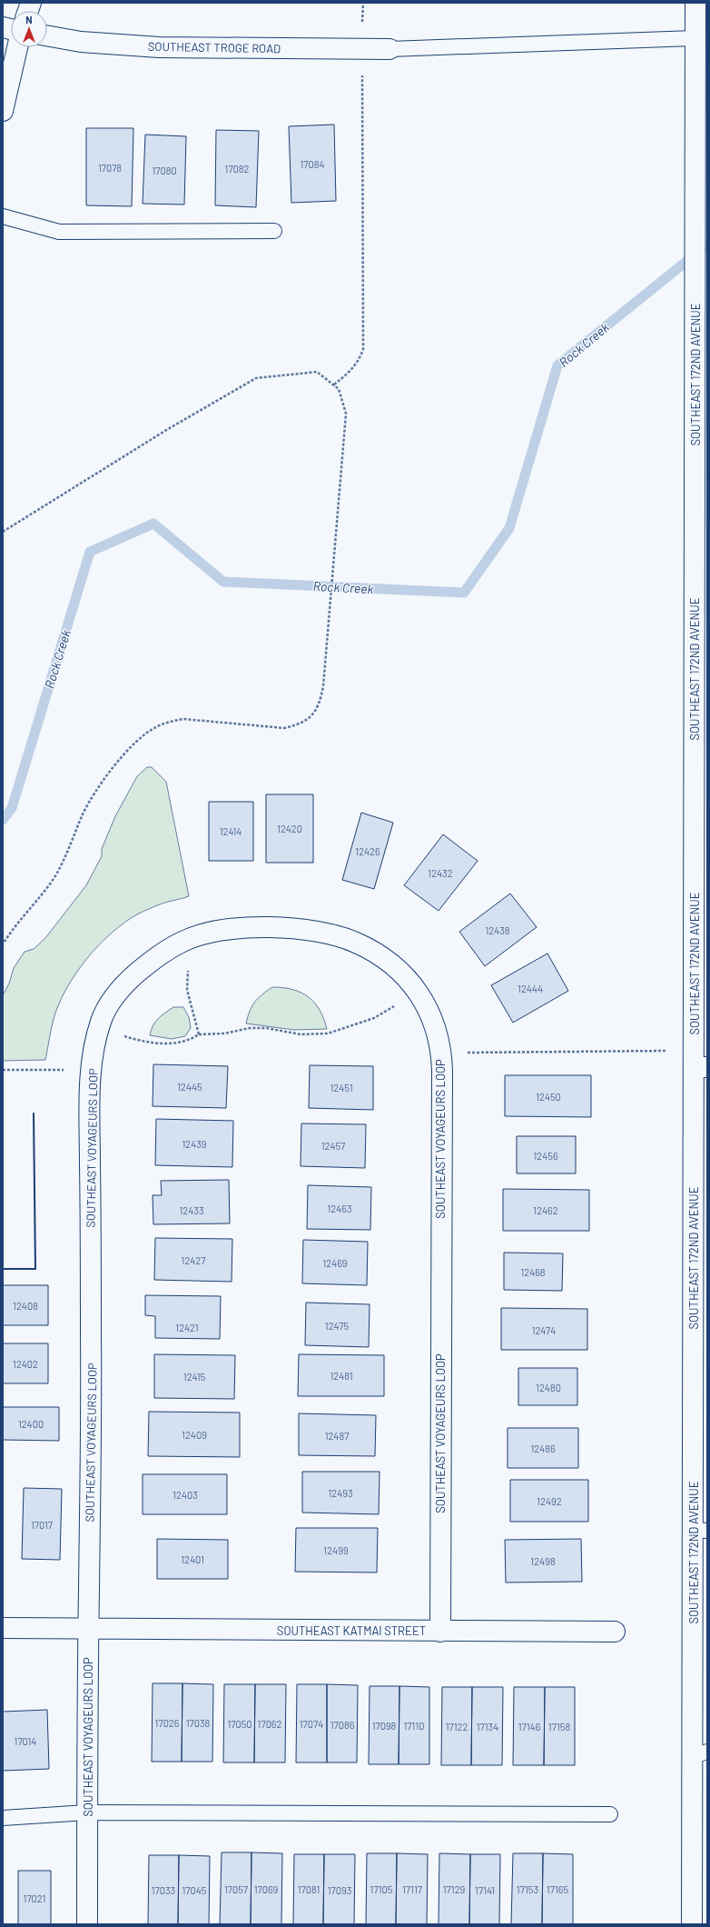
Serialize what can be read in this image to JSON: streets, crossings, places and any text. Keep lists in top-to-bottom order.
{
  "streets": {
    "street": [
      "SOUTHEAST TROGE ROAD",
      "SOUTHEAST 172ND AVENUE",
      "SOUTHEAST VOYAGEURS LOOP",
      "SOUTHEAST KATMAI STREET"
    ]
  },
  "crossings": [
    ["SOUTHEAST VOYAGEURS LOOP", "SOUTHEAST KATMAI STREET"]
  ],
  "water": ["Rock Creek"],
  "house_numbers": [
    "17084",
    "17078",
    "17082",
    "17080",
    "12420",
    "12414",
    "12426",
    "12432",
    "12438",
    "12444",
    "12445",
    "12451",
    "12450",
    "12439",
    "12457",
    "12456",
    "12463",
    "12433",
    "12462",
    "12427",
    "12469",
    "12468",
    "12408",
    "12475",
    "12421",
    "12474",
    "12402",
    "12481",
    "12415",
    "12480",
    "12400",
    "12409",
    "12487",
    "12486",
    "12493",
    "12403",
    "12492",
    "17017",
    "12499",
    "12401",
    "12498",
    "17026",
    "17038",
    "17050",
    "17062",
    "17074",
    "17086",
    "17098",
    "17110",
    "17122",
    "17134",
    "17146",
    "17158",
    "17014",
    "17057",
    "17069",
    "17081",
    "17105",
    "17117",
    "17129",
    "17153",
    "17165",
    "17033",
    "17045",
    "17093",
    "17141",
    "17021"
  ],
  "north": "top"
}
